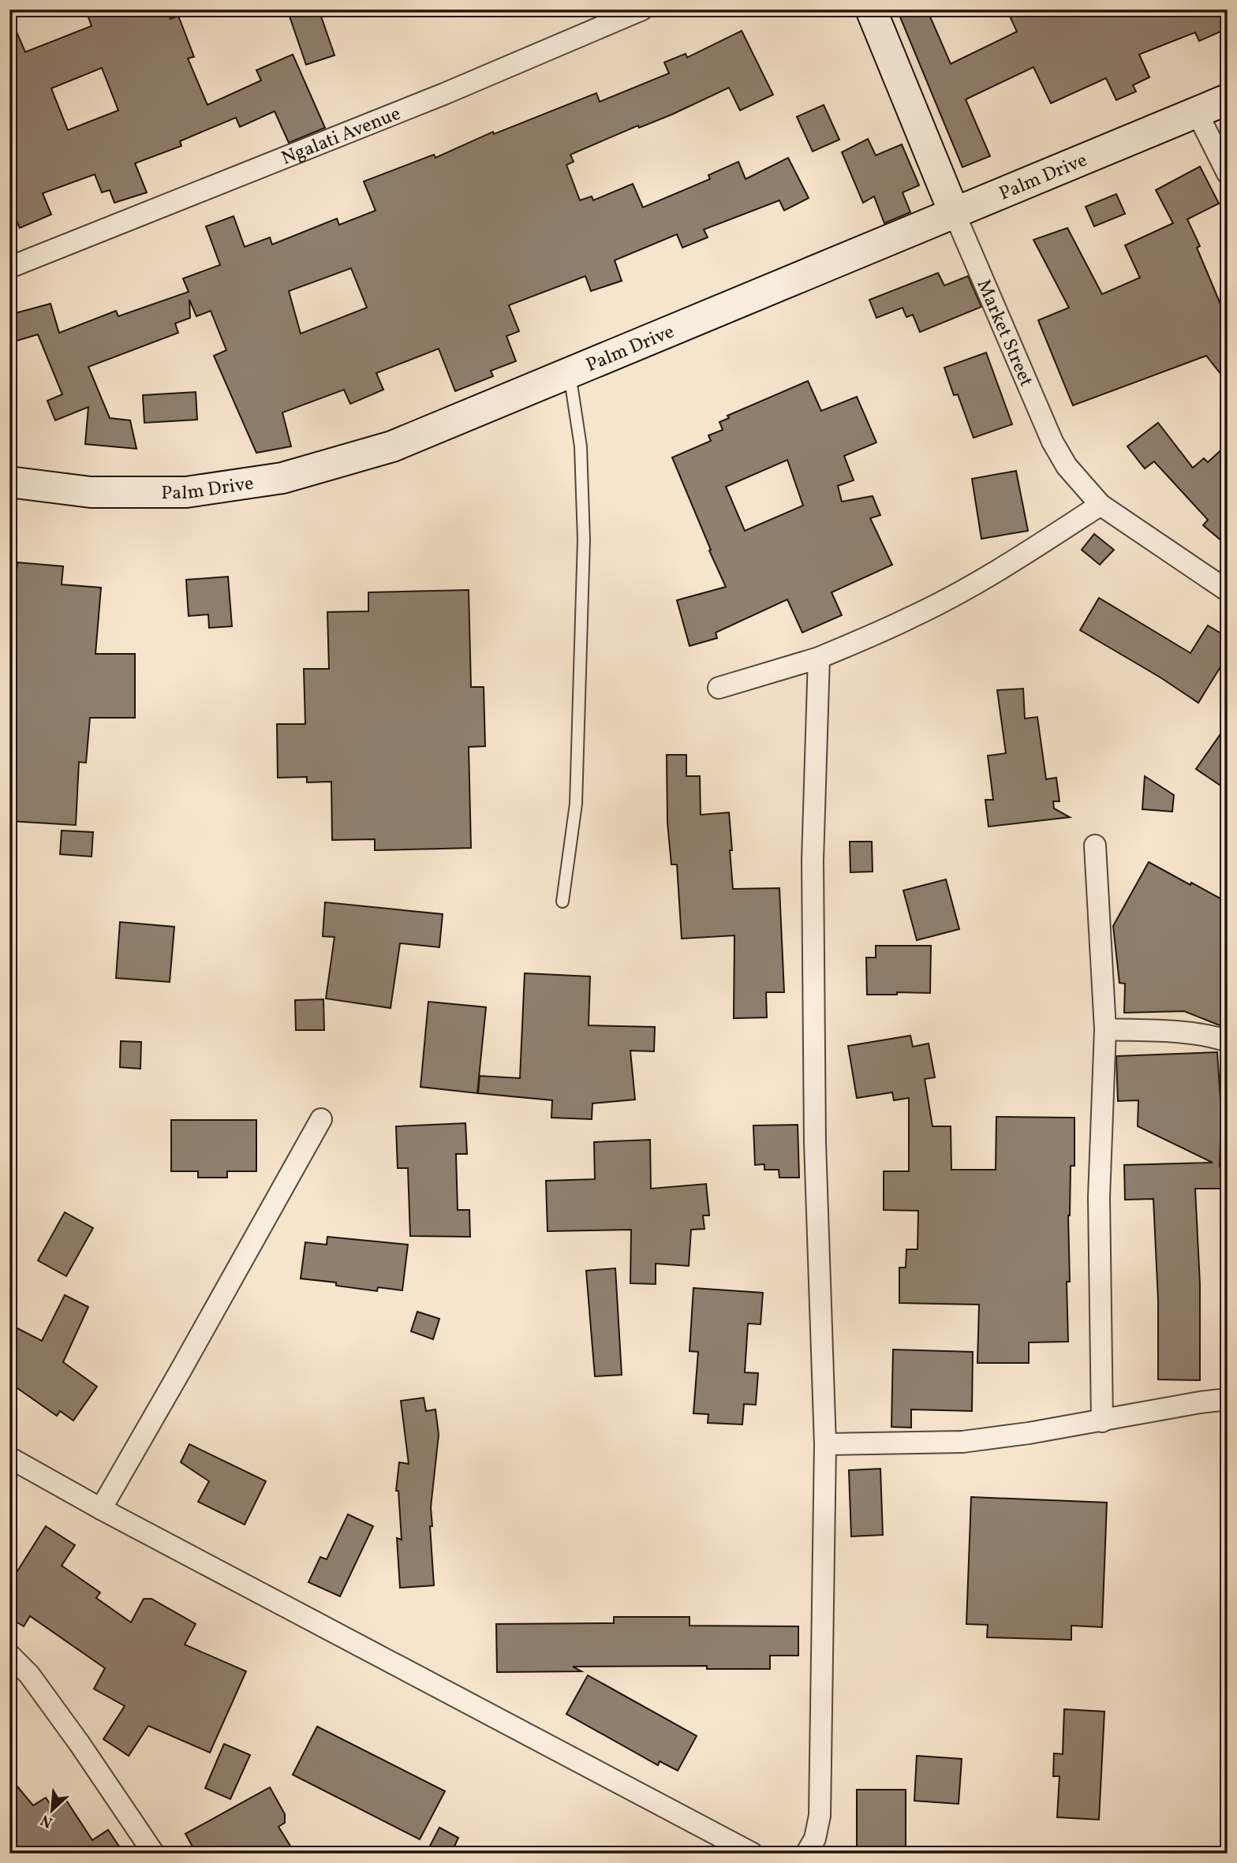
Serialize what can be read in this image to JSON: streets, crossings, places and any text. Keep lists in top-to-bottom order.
{
  "streets": {
    "street": ["Ngalati Avenue", "Palm Drive", "Market Street"]
  },
  "crossings": [
    ["Palm Drive", "Market Street"]
  ],
  "north": "bottom left"
}
